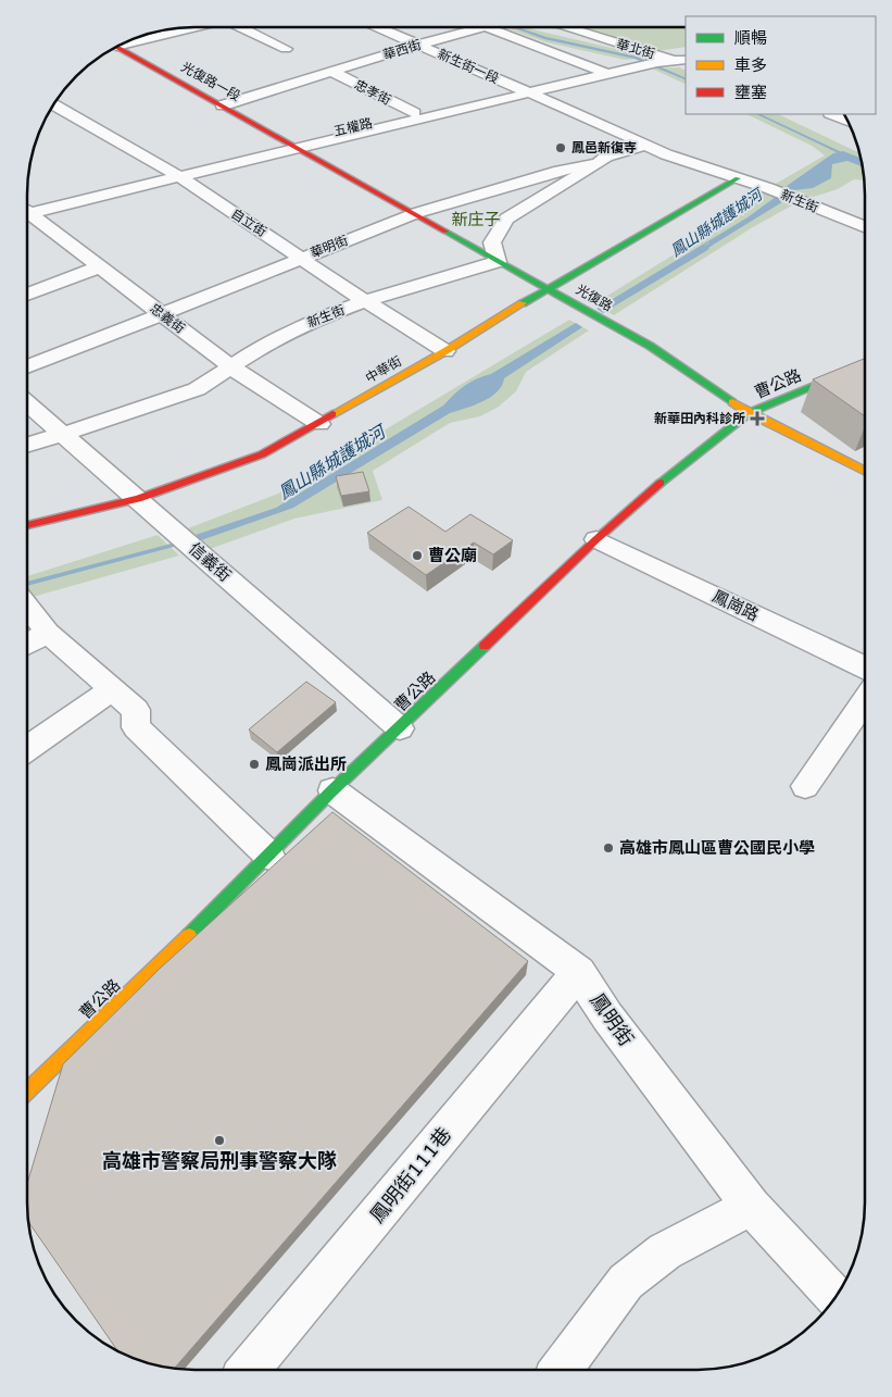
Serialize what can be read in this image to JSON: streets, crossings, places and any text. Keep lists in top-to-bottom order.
{
  "streets": {
    "street": [
      "華北街",
      "華西街",
      "新生街一段",
      "光復路一段",
      "忠孝街",
      "五權路",
      "新生街",
      "自立街",
      "華明街",
      "光復路",
      "忠義街",
      "中華街",
      "曹公路",
      "信義街",
      "鳳崗路",
      "鳳明街",
      "鳳明街111巷"
    ]
  },
  "crossings": [
    ["華北街", "五權路"],
    ["華西街", "新生街一段"],
    ["華西街", "光復路一段"],
    ["華西街", "忠孝街"],
    ["華西街", "五權路"],
    ["新生街一段", "五權路"],
    ["新生街一段", "新生街"],
    ["光復路一段", "五權路"],
    ["光復路一段", "光復路"],
    ["忠孝街", "五權路"],
    ["五權路", "自立街"],
    ["五權路", "光復路"],
    ["新生街", "自立街"],
    ["新生街", "華明街"],
    ["新生街", "光復路"],
    ["新生街", "忠義街"],
    ["新生街", "中華街"],
    ["新生街", "信義街"],
    ["自立街", "華明街"],
    ["自立街", "中華街"],
    ["華明街", "光復路"],
    ["華明街", "忠義街"],
    ["光復路", "中華街"],
    ["光復路", "曹公路"],
    ["忠義街", "中華街"],
    ["中華街", "信義街"],
    ["曹公路", "信義街"],
    ["曹公路", "鳳崗路"],
    ["曹公路", "鳳明街"],
    ["鳳明街", "鳳明街111巷"]
  ],
  "districts": ["新庄子"],
  "water": ["鳳山縣城護城河"],
  "places": {
    "other": [
      "鳳邑新復寺",
      "曹公廟",
      "鳳崗派出所",
      "高雄市鳳山區曹公國民小學",
      "高雄市警察局刑事警察大隊"
    ],
    "health": ["新華田內科診所"]
  },
  "legend": ["順暢", "車多", "壅塞"]
}
